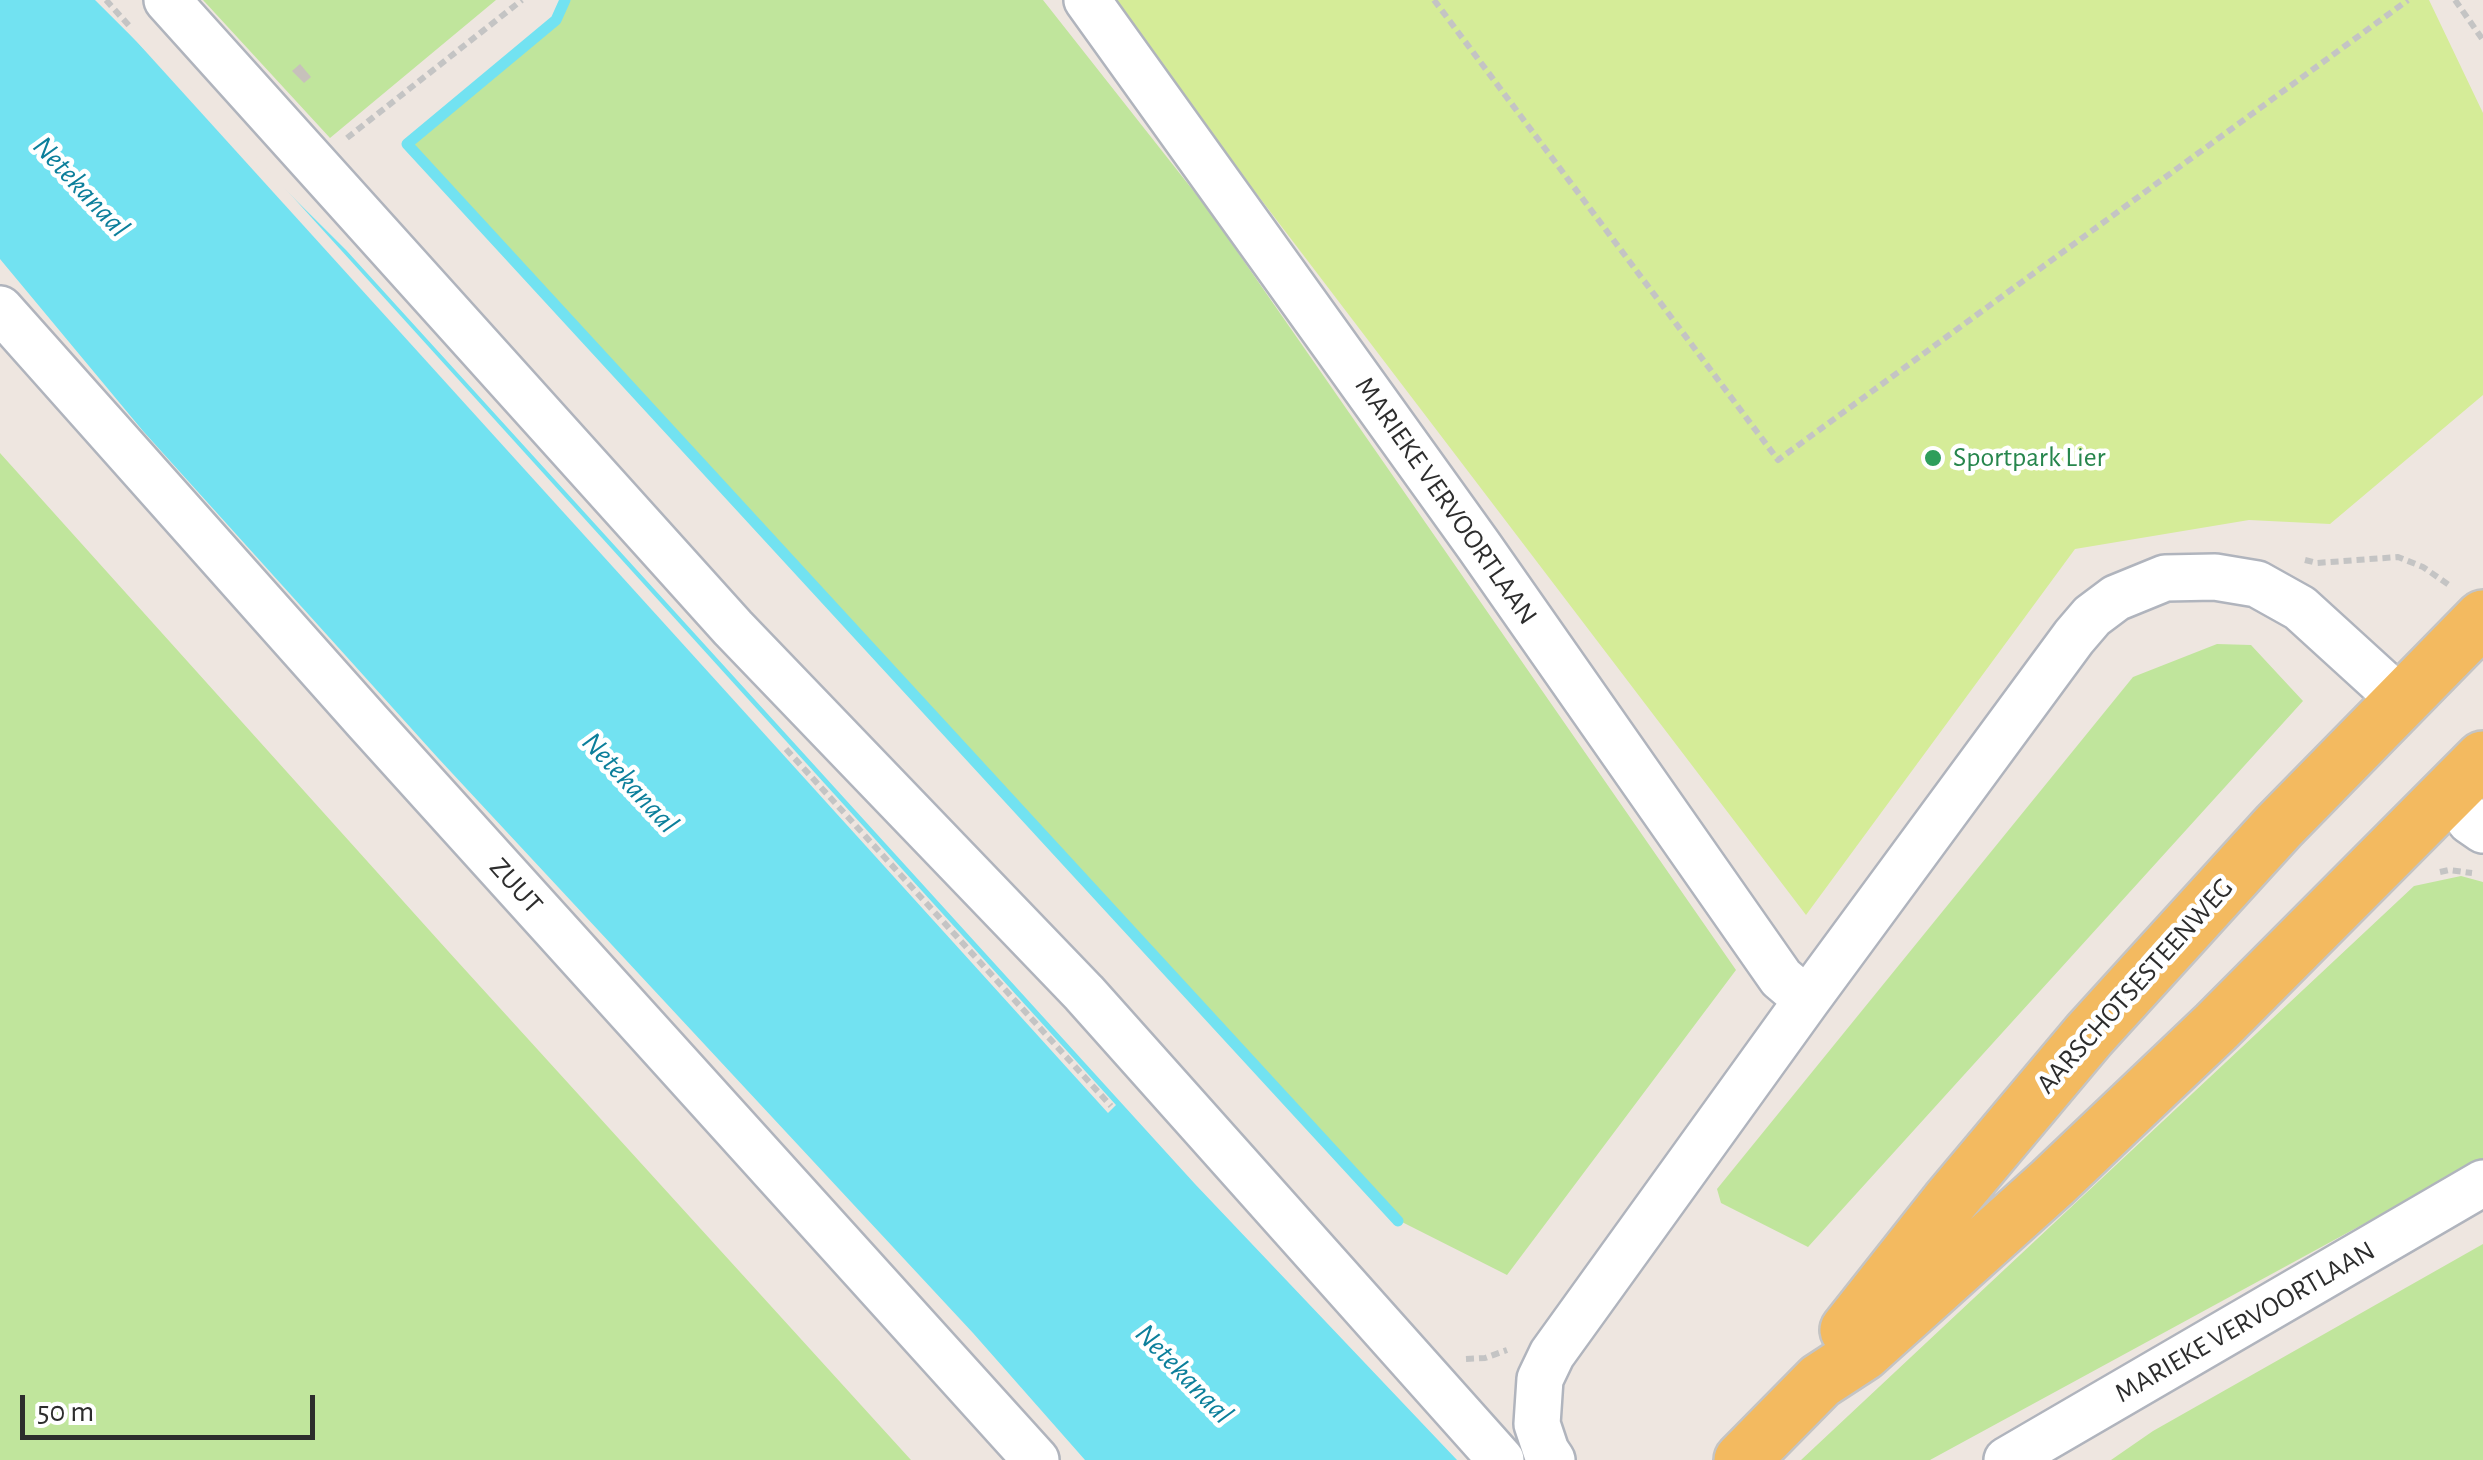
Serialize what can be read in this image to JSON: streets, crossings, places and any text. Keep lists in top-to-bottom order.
{
  "streets": {
    "main road": ["AARSCHOTSESTEENWEG"],
    "street": ["MARIEKE VERVOORTLAAN", "ZUUT"]
  },
  "water": ["Netekanaal"],
  "places": ["Sportpark Lier"],
  "scale_bar": "50 m"
}
